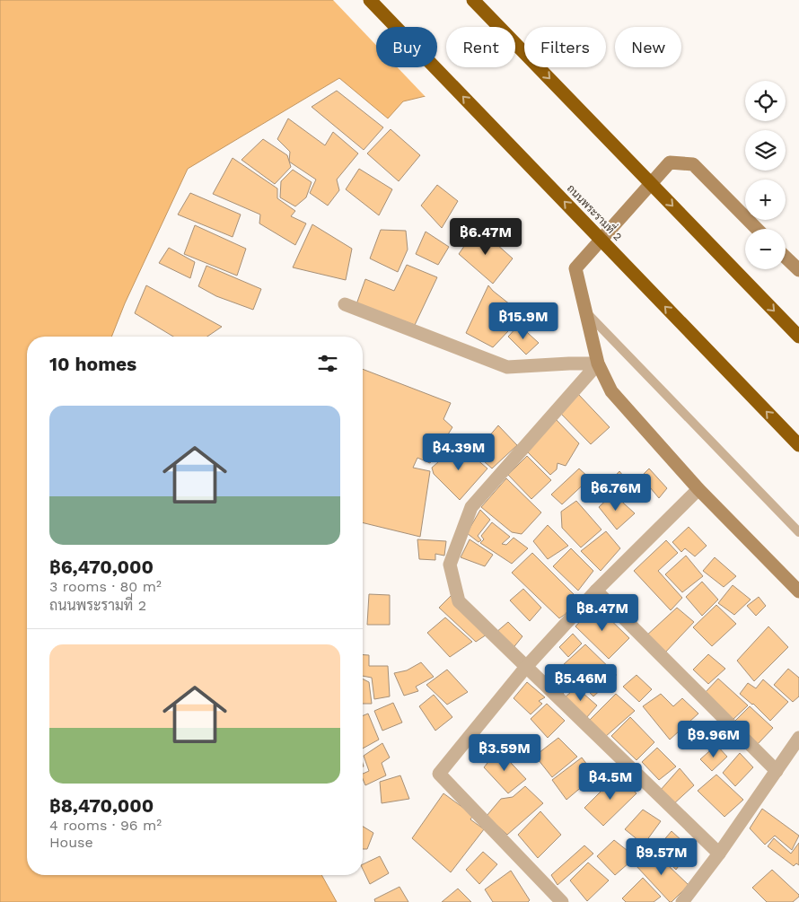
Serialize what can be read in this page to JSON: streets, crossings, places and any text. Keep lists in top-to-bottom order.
{
  "streets": {
    "highway": ["ถนนพระรามที่ 2"]
  },
  "page": {
    "chip": [
      "Buy",
      "Rent",
      "Filters",
      "New"
    ],
    "map_buttons": ["+", "−"],
    "price": [
      "฿6.47M",
      "฿15.9M",
      "฿4.39M",
      "฿6.76M",
      "฿8.47M",
      "฿5.46M",
      "฿9.96M",
      "฿3.59M",
      "฿4.5M",
      "฿9.57M"
    ],
    "heading": "10 homes",
    "list": [
      {
        "name": "฿6,470,000",
        "note": "3 rooms · 80 m² · ถนนพระรามที่ 2"
      },
      {
        "name": "฿8,470,000",
        "note": "4 rooms · 96 m² · House"
      }
    ]
  }
}
